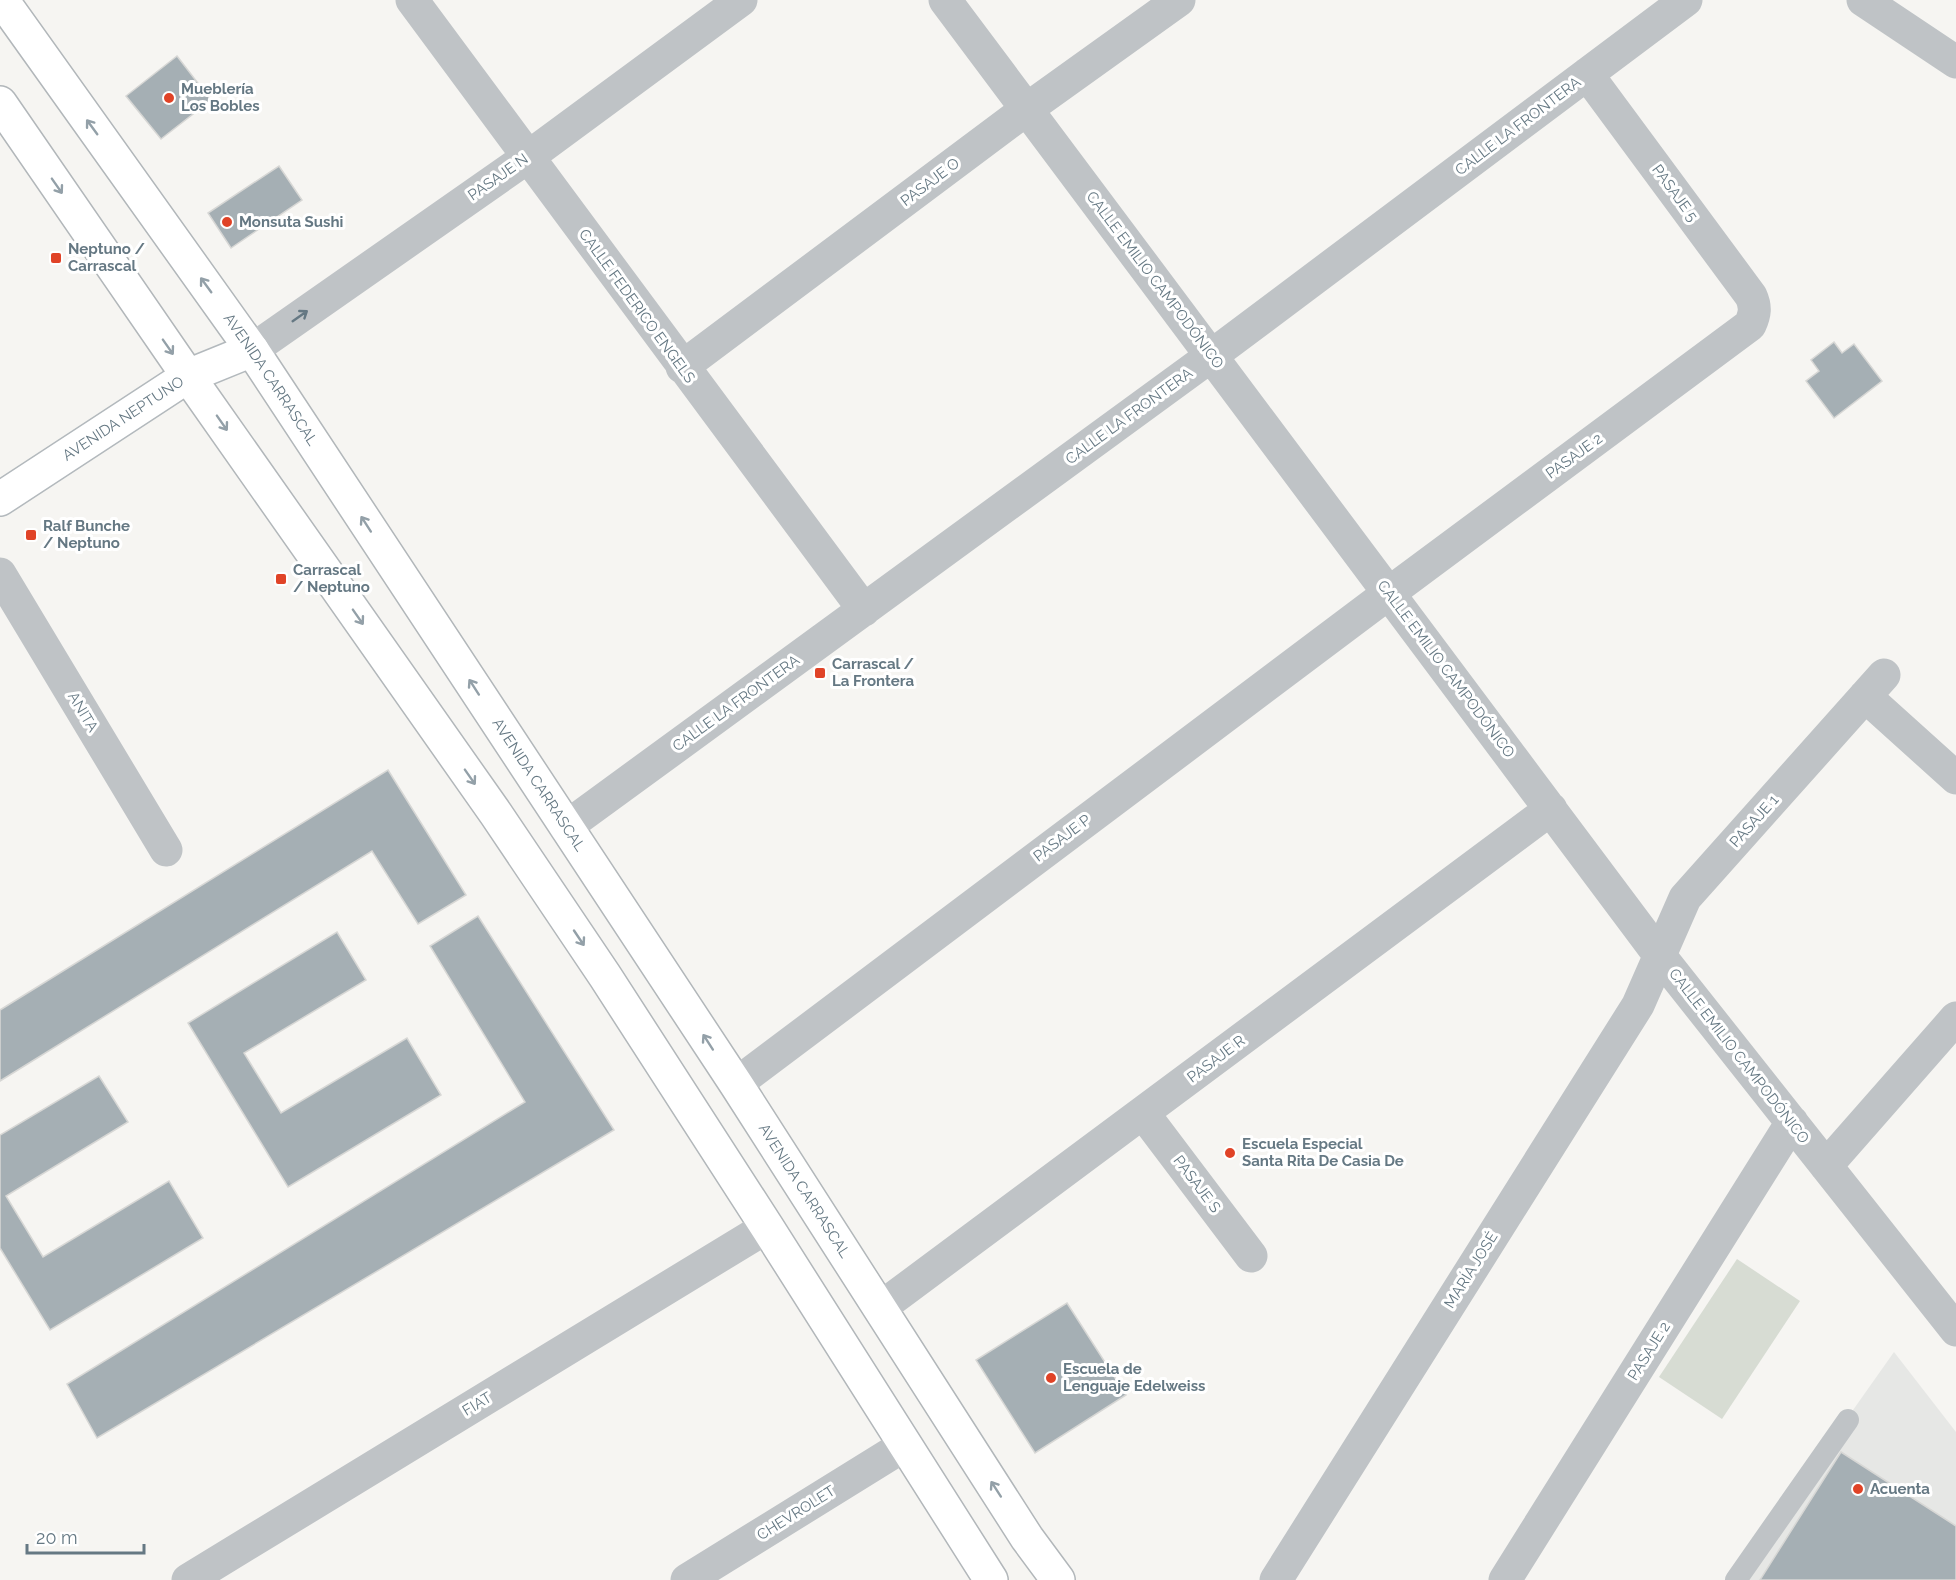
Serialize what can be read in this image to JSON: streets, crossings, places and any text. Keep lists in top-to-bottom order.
{
  "streets": {
    "main road": ["AVENIDA CARRASCAL", "AVENIDA NEPTUNO"],
    "street": [
      "CALLE LA FRONTERA",
      "PASAJE N",
      "PASAJE O",
      "PASAJE 5",
      "CALLE EMILIO CAMPODÓNICO",
      "CALLE FEDERICO ENGELS",
      "PASAJE 2",
      "ANITA",
      "PASAJE 1",
      "PASAJE P",
      "PASAJE R",
      "PASAJE S",
      "MARÍA JOSÉ",
      "FIAT",
      "CHEVROLET"
    ]
  },
  "crossings": [
    ["CALLE LA FRONTERA", "PASAJE 5"],
    ["CALLE LA FRONTERA", "CALLE EMILIO CAMPODÓNICO"],
    ["CALLE LA FRONTERA", "CALLE FEDERICO ENGELS"],
    ["CALLE LA FRONTERA", "AVENIDA CARRASCAL"],
    ["PASAJE N", "CALLE FEDERICO ENGELS"],
    ["PASAJE N", "AVENIDA CARRASCAL"],
    ["PASAJE N", "AVENIDA NEPTUNO"],
    ["PASAJE O", "CALLE EMILIO CAMPODÓNICO"],
    ["PASAJE O", "CALLE FEDERICO ENGELS"],
    ["PASAJE 5", "PASAJE 2"],
    ["CALLE EMILIO CAMPODÓNICO", "PASAJE 2"],
    ["CALLE EMILIO CAMPODÓNICO", "PASAJE 1"],
    ["CALLE EMILIO CAMPODÓNICO", "PASAJE P"],
    ["CALLE EMILIO CAMPODÓNICO", "PASAJE R"],
    ["CALLE EMILIO CAMPODÓNICO", "MARÍA JOSÉ"],
    ["AVENIDA CARRASCAL", "AVENIDA NEPTUNO"],
    ["AVENIDA CARRASCAL", "PASAJE P"],
    ["AVENIDA CARRASCAL", "PASAJE R"],
    ["PASAJE 2", "PASAJE P"],
    ["PASAJE 1", "MARÍA JOSÉ"],
    ["PASAJE R", "PASAJE S"]
  ],
  "one_way": ["PASAJE N"],
  "places": {
    "other": [
      "Mueblería Los Bobles",
      "Monsuta Sushi",
      "Escuela Especial Santa Rita De Casia De",
      "Escuela de Lenguaje Edelweiss",
      "Acuenta"
    ],
    "transit": [
      "Neptuno / Carrascal",
      "Ralf Bunche / Neptuno",
      "Carrascal / Neptuno",
      "Carrascal / La Frontera"
    ]
  },
  "scale_bar": "20 m"
}
